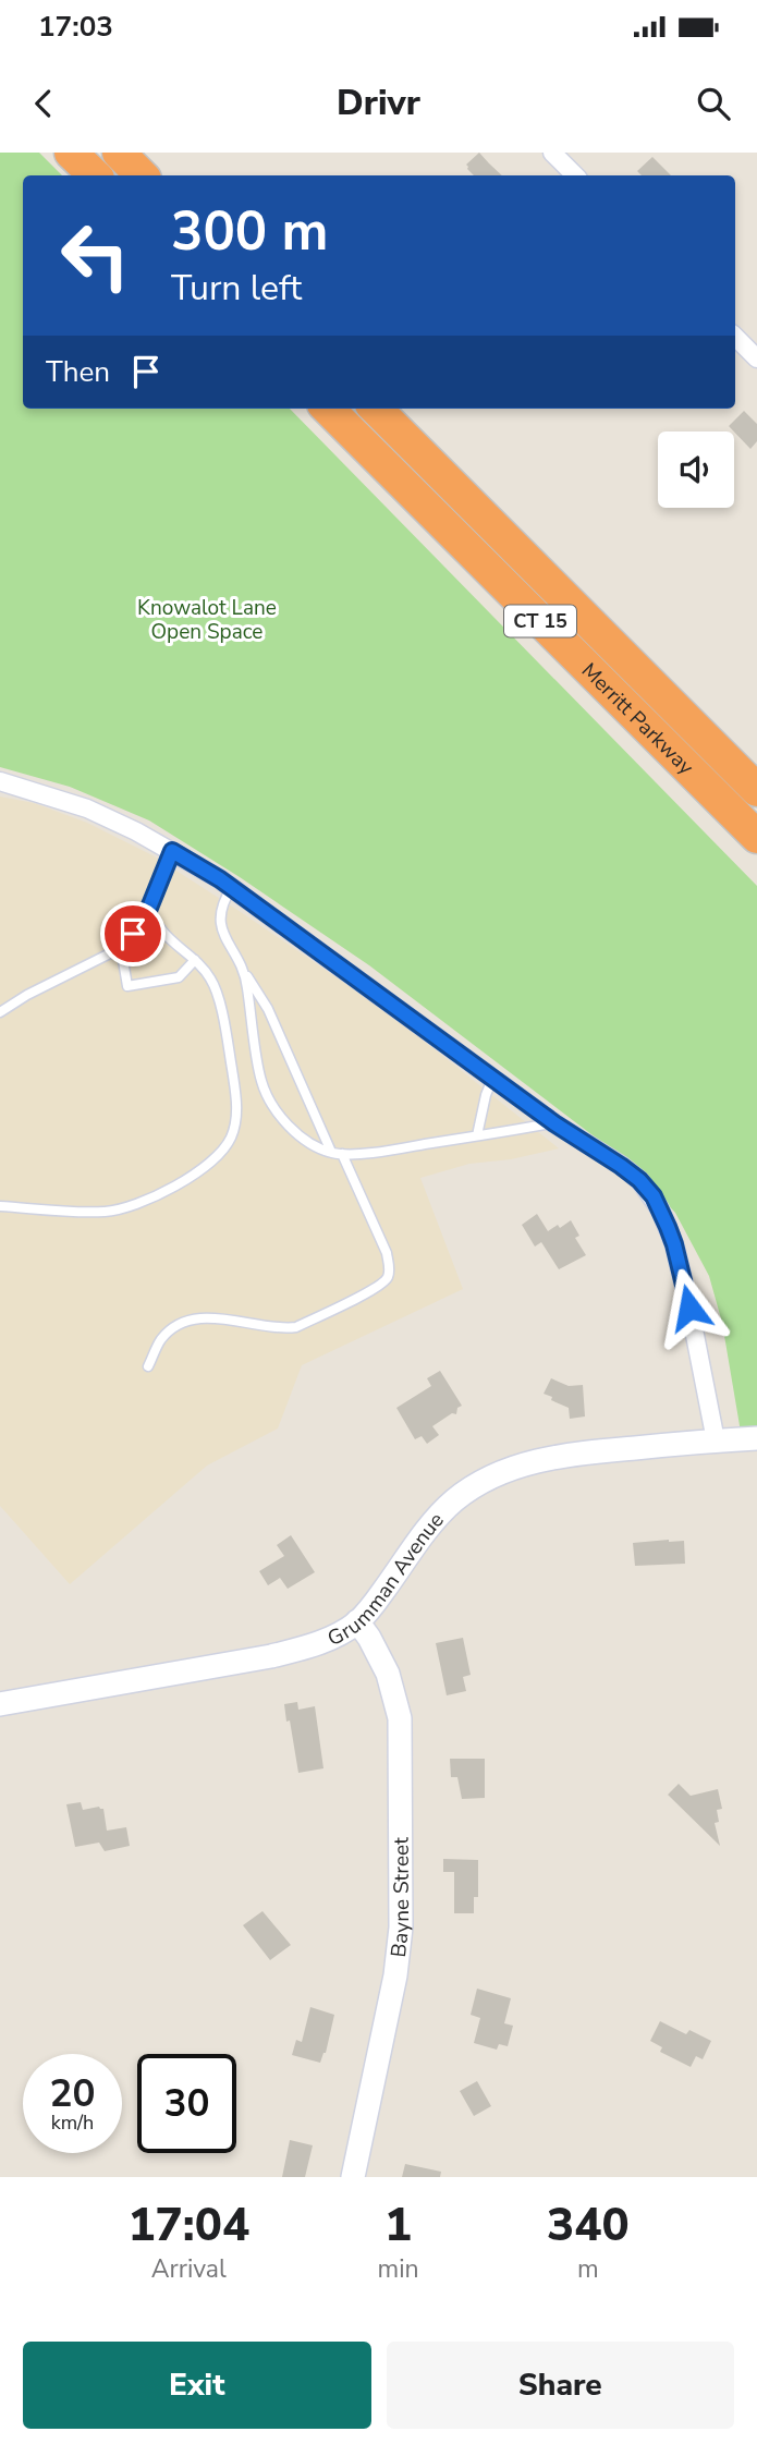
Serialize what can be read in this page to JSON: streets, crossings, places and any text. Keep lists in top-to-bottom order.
{
  "streets": {
    "highway": ["CT 15", "Merritt Parkway"],
    "street": ["Grumman Avenue", "Bayne Street"]
  },
  "crossings": [
    ["Grumman Avenue", "Bayne Street"]
  ],
  "parks": ["Knowalot Lane Open Space"],
  "page": {
    "status": "17:03",
    "header": "Drivr",
    "turn": ["300 m", "Turn left"],
    "then": "Then",
    "speed": "20 km/h",
    "limit": "30",
    "eta": [
      "17:04",
      "Arrival",
      "1",
      "min",
      "340",
      "m"
    ],
    "buttons": ["Exit", "Share"]
  }
}
